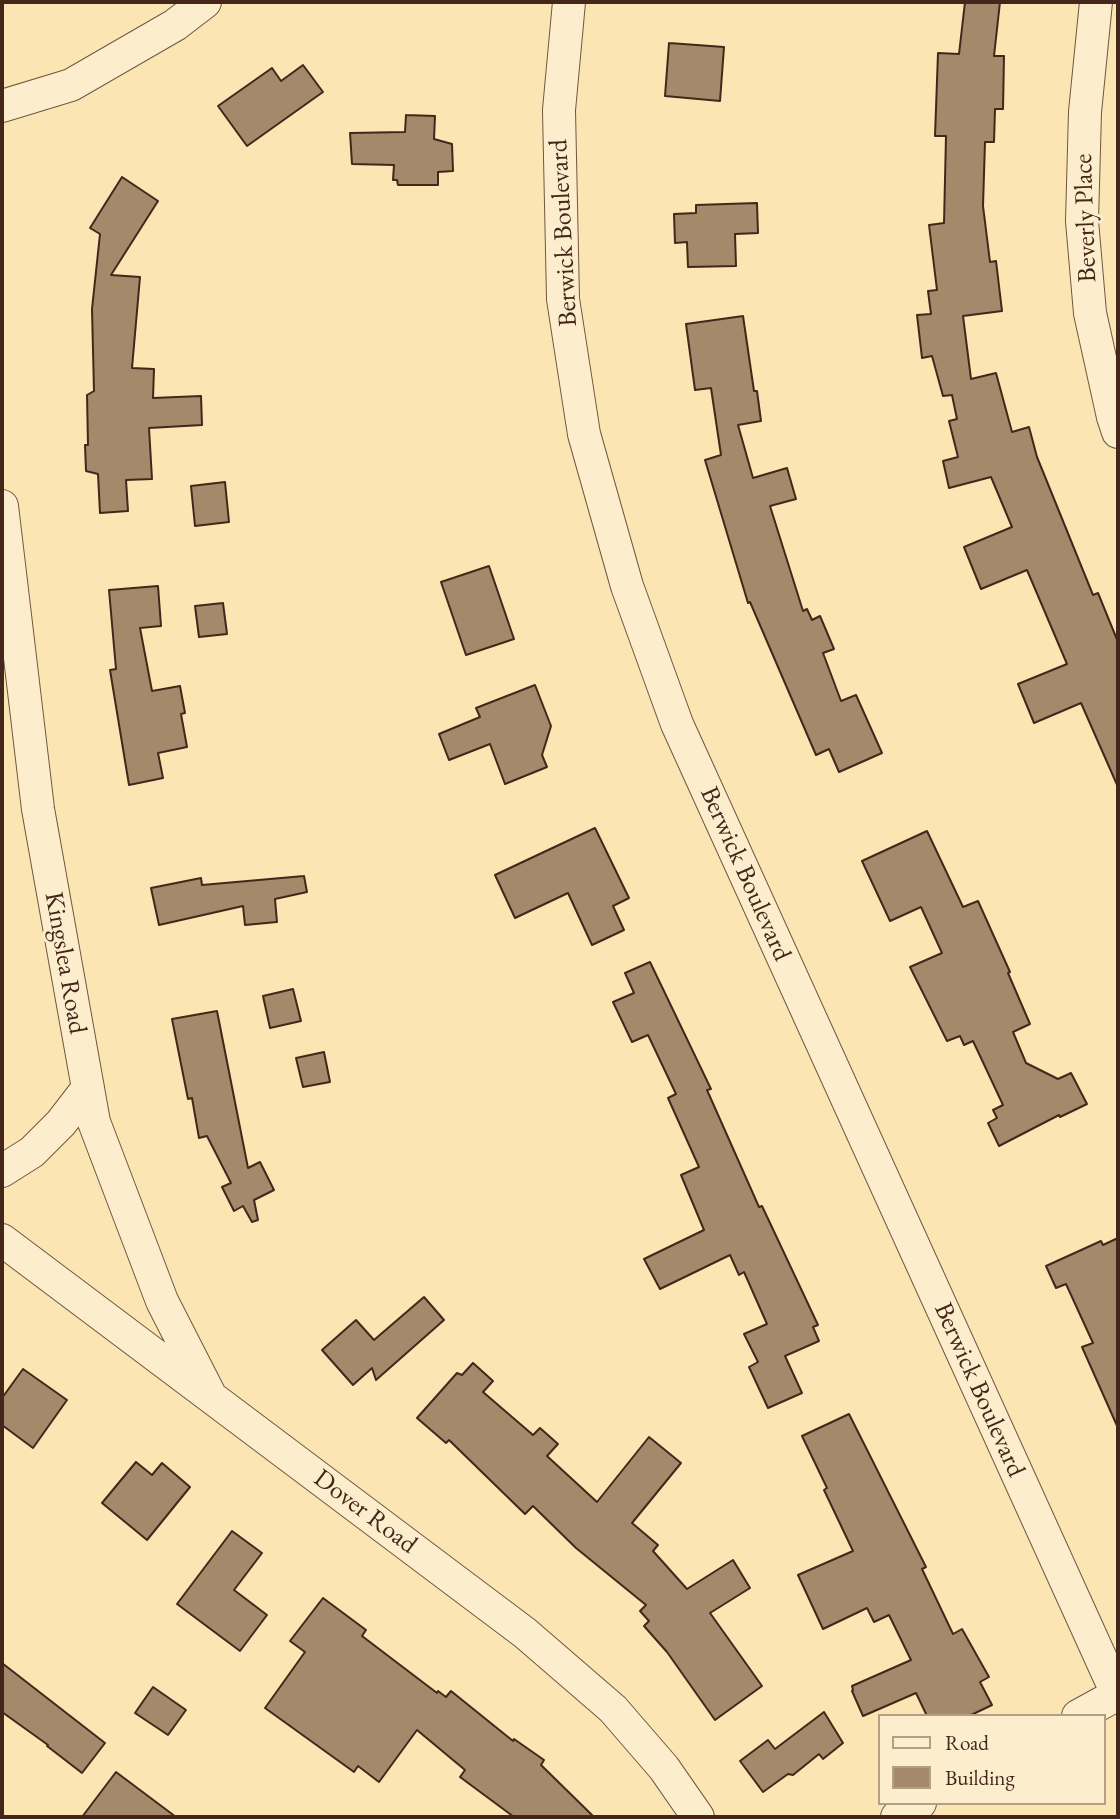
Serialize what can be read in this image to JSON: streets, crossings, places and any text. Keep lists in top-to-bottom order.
{
  "streets": {
    "street": [
      "Beverly Place",
      "Berwick Boulevard",
      "Kingslea Road",
      "Dover Road"
    ]
  },
  "crossings": [
    ["Kingslea Road", "Dover Road"]
  ],
  "legend": ["Road", "Building"]
}
